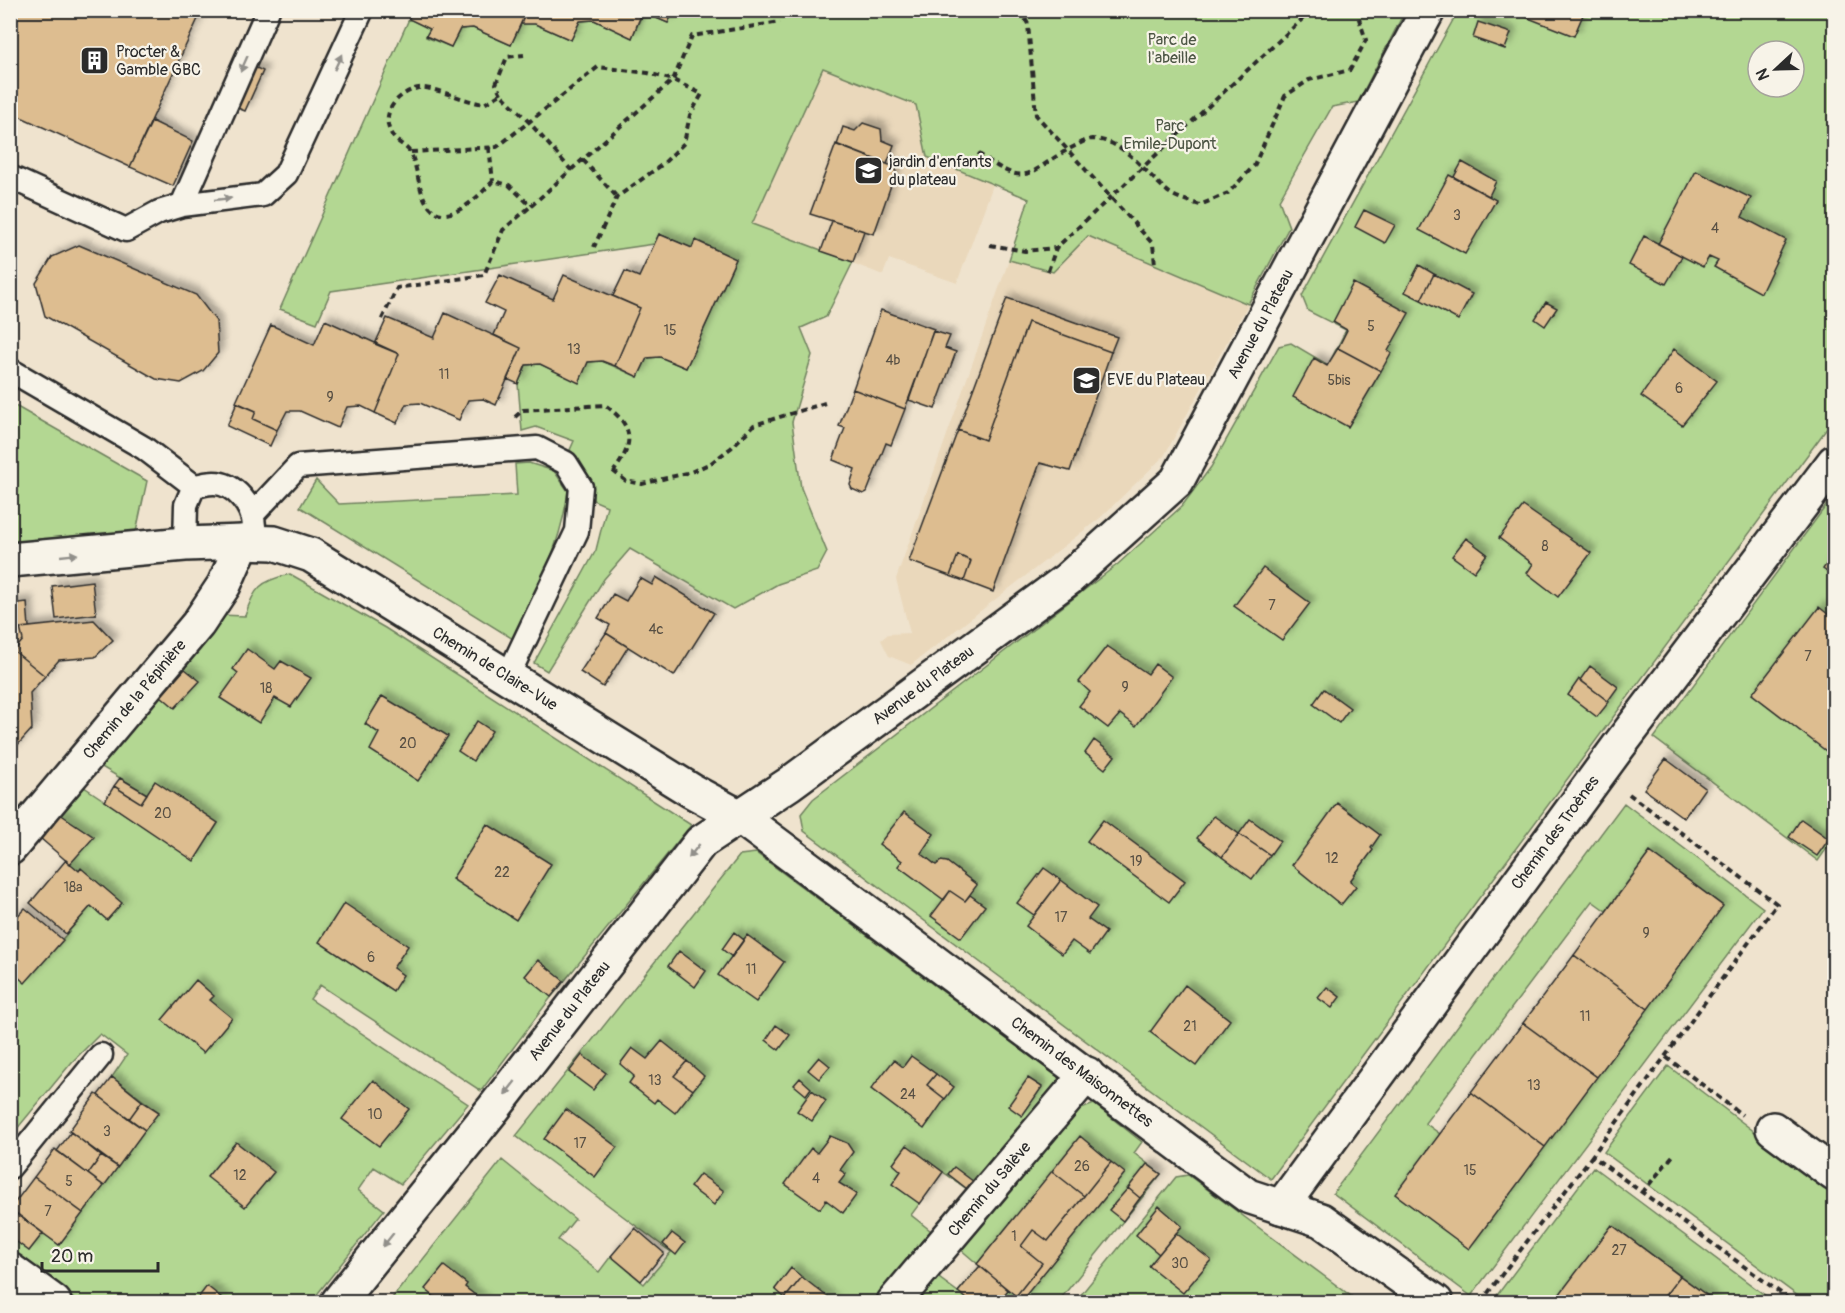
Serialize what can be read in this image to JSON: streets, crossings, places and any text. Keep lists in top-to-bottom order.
{
  "streets": {
    "street": [
      "Avenue du Plateau",
      "Chemin de Claire-Vue",
      "Chemin de la Pépinière",
      "Chemin des Troènes",
      "Chemin des Maisonnettes",
      "Chemin du Salève"
    ]
  },
  "crossings": [
    ["Avenue du Plateau", "Chemin de Claire-Vue"],
    ["Avenue du Plateau", "Chemin des Maisonnettes"],
    ["Chemin de Claire-Vue", "Chemin de la Pépinière"],
    ["Chemin de Claire-Vue", "Chemin des Maisonnettes"],
    ["Chemin des Troènes", "Chemin des Maisonnettes"],
    ["Chemin des Maisonnettes", "Chemin du Salève"]
  ],
  "one_way": ["Avenue du Plateau"],
  "parks": ["Parc de l'abeille", "Parc Emile-Dupont"],
  "places": {
    "building": ["Procter & Gamble GBC"],
    "school or university": ["jardin d'enfants du plateau", "EVE du Plateau"]
  },
  "house_numbers": [
    "3",
    "4",
    "5",
    "15",
    "13",
    "4b",
    "11",
    "5bis",
    "6",
    "9",
    "8",
    "7",
    "4c",
    "7",
    "9",
    "18",
    "20",
    "20",
    "12",
    "19",
    "22",
    "18a",
    "17",
    "9",
    "6",
    "11",
    "11",
    "21",
    "13",
    "13",
    "24",
    "10",
    "3",
    "17",
    "26",
    "15",
    "12",
    "4",
    "5",
    "7",
    "1",
    "27",
    "30"
  ],
  "scale_bar": "20 m",
  "north": "left"
}
